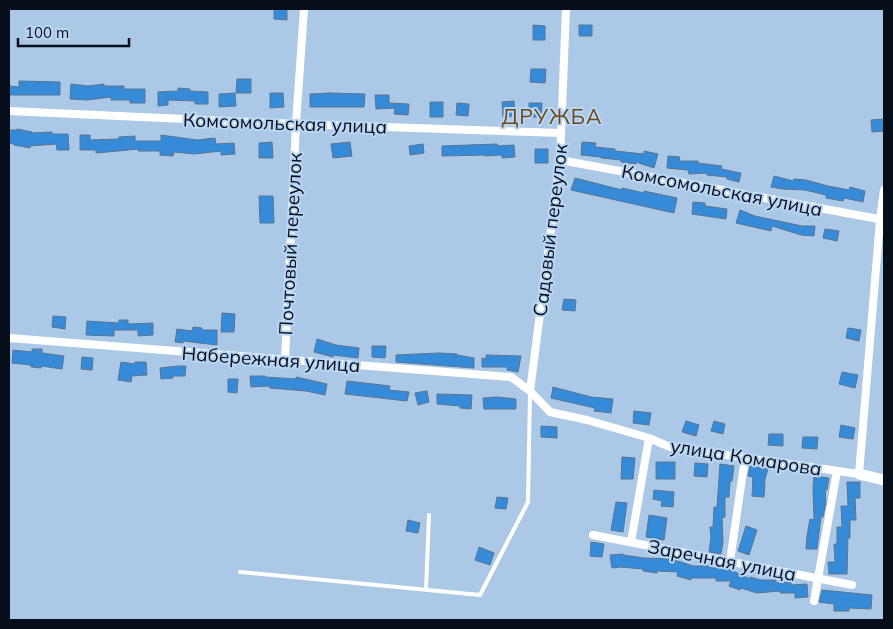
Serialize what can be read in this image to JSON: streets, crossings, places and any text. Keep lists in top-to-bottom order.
{
  "streets": {
    "street": [
      "Комсомольская улица",
      "Садовый переулок",
      "Почтовый переулок",
      "Набережная улица",
      "улица Комарова",
      "Заречная улица"
    ]
  },
  "crossings": [
    ["Комсомольская улица", "Садовый переулок"],
    ["Комсомольская улица", "Почтовый переулок"],
    ["Садовый переулок", "Набережная улица"],
    ["Садовый переулок", "улица Комарова"],
    ["Почтовый переулок", "Набережная улица"],
    ["Набережная улица", "улица Комарова"]
  ],
  "districts": ["ДРУЖБА"],
  "scale_bar": "100 m"
}
